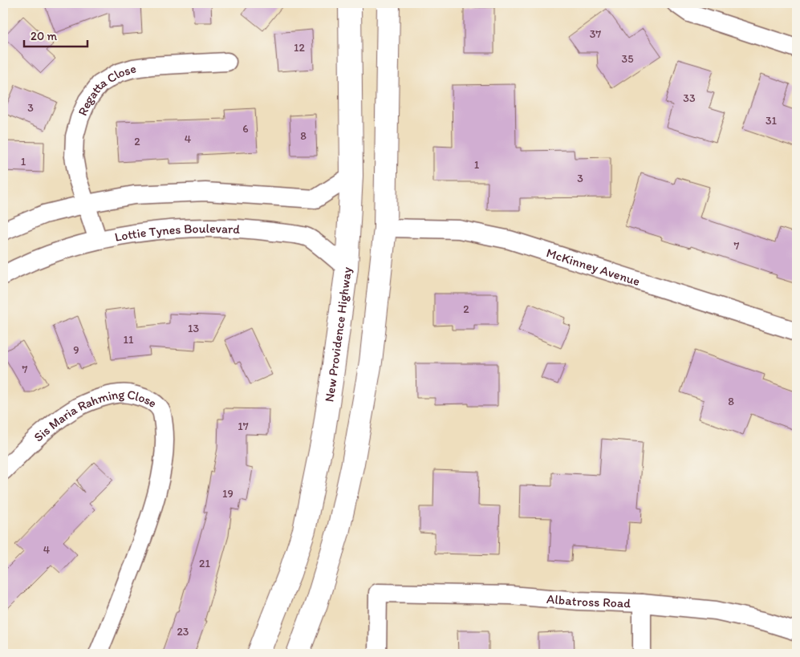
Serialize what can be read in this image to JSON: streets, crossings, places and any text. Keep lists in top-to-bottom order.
{
  "streets": {
    "highway": ["New Providence Highway"],
    "street": [
      "Regatta Close",
      "Lottie Tynes Boulevard",
      "McKinney Avenue",
      "Sis Maria Rahming Close",
      "Albatross Road"
    ]
  },
  "crossings": [
    ["Regatta Close", "Lottie Tynes Boulevard"],
    ["Lottie Tynes Boulevard", "New Providence Highway"]
  ],
  "house_numbers": [
    "37",
    "12",
    "35",
    "33",
    "3",
    "31",
    "6",
    "8",
    "4",
    "2",
    "1",
    "1",
    "3",
    "7",
    "2",
    "13",
    "11",
    "9",
    "7",
    "8",
    "17",
    "19",
    "4",
    "21",
    "23"
  ],
  "scale_bar": "20 m"
}
